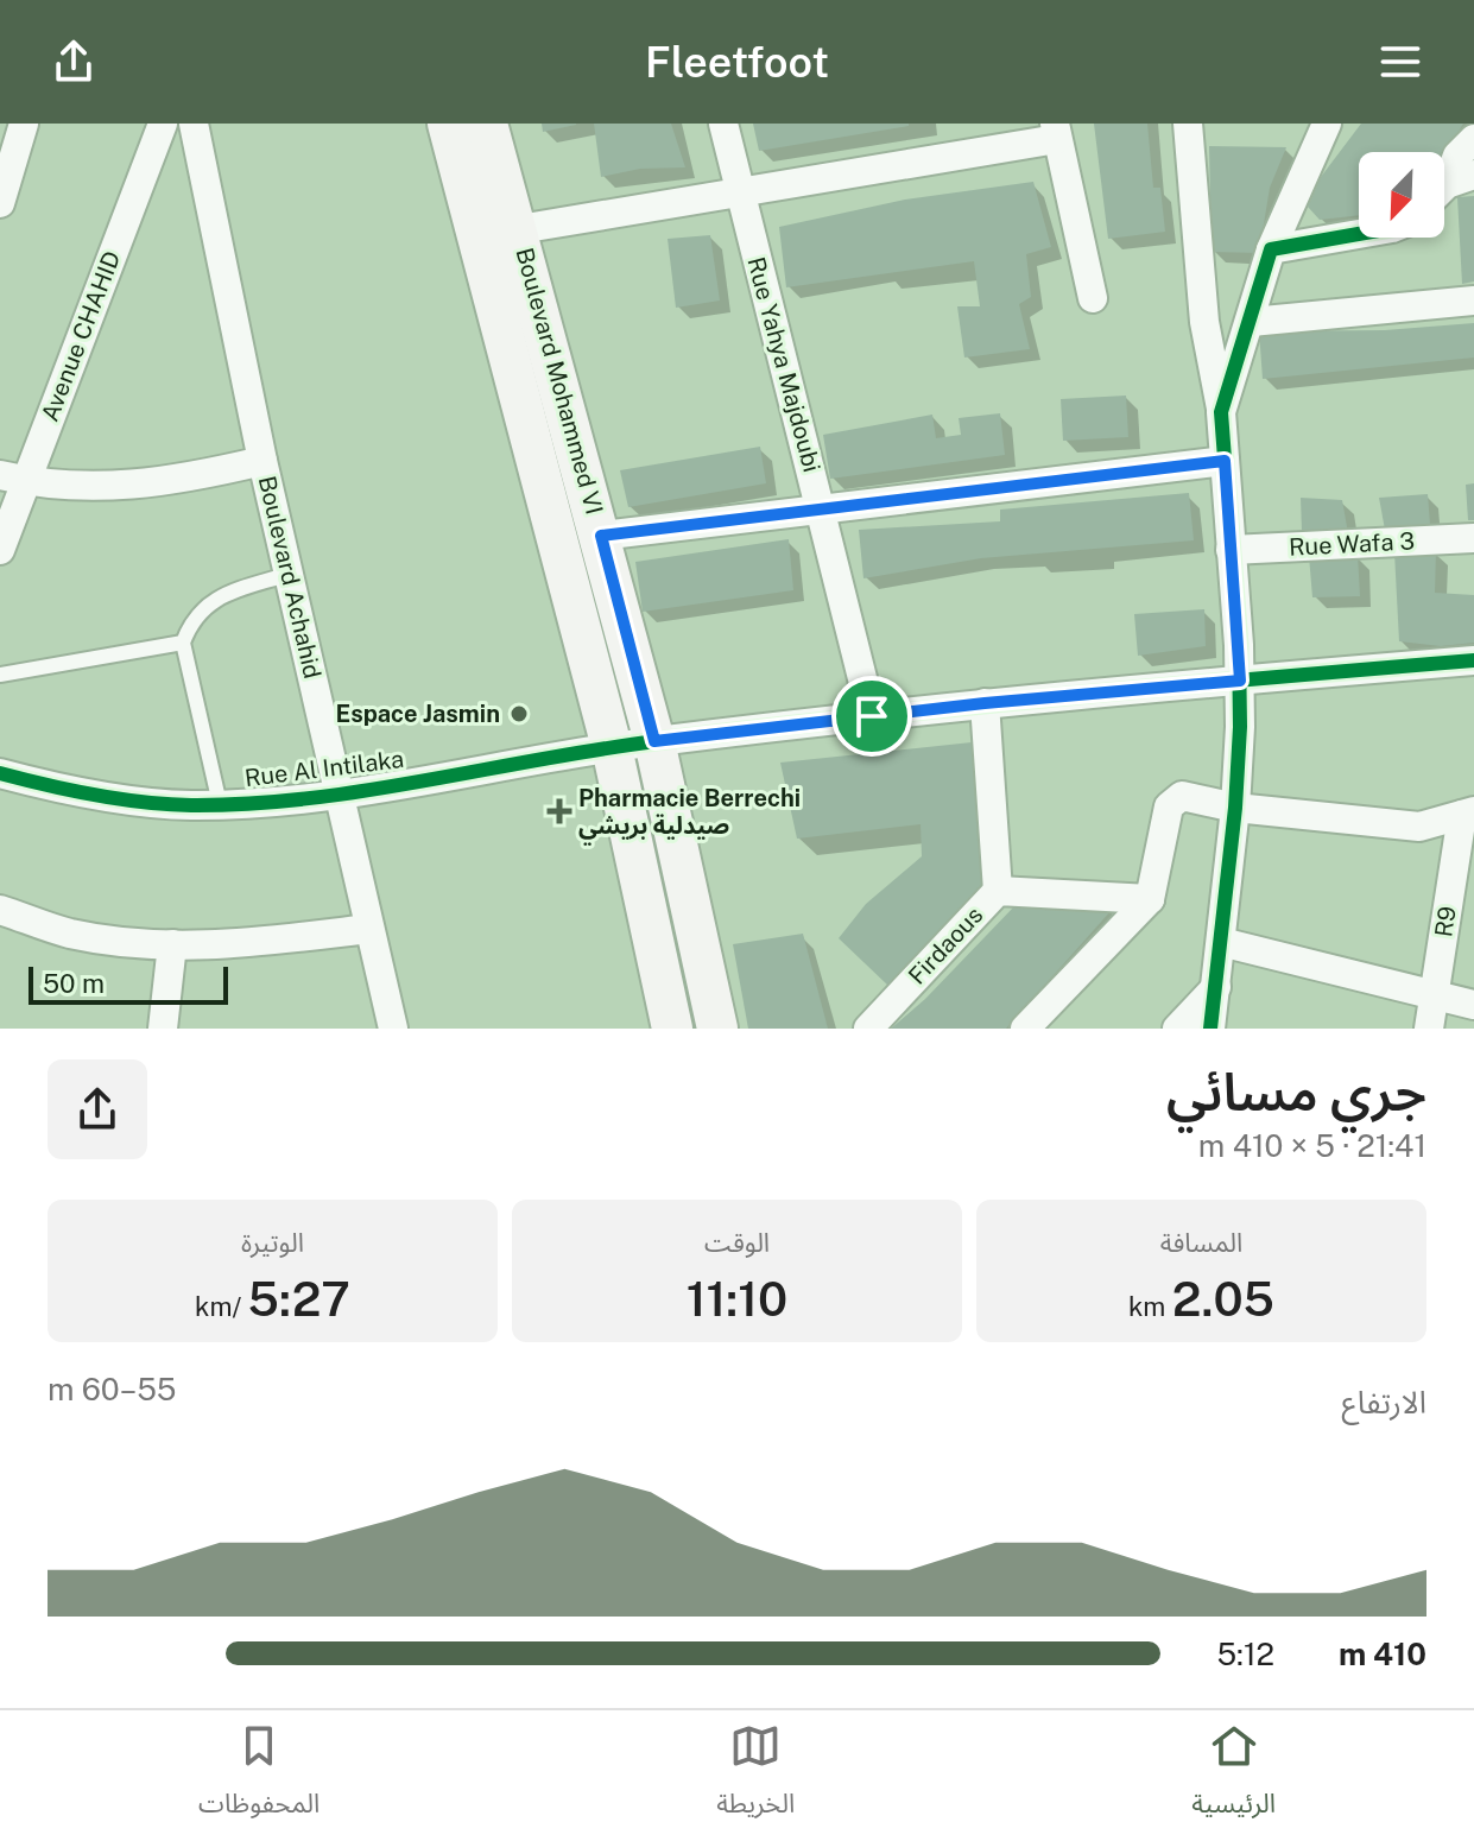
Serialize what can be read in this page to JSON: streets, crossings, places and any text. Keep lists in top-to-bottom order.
{
  "streets": {
    "main road": ["Boulevard Mohammed VI"],
    "street": [
      "Avenue CHAHID",
      "Rue Yahya Majdoubi",
      "Rue Wafa 3",
      "Boulevard Achahid",
      "Rue Al Intilaka",
      "R9",
      "Firdaous"
    ]
  },
  "crossings": [
    ["Rue Yahya Majdoubi", "Rue Al Intilaka"],
    ["Boulevard Mohammed VI", "Rue Al Intilaka"],
    ["Boulevard Achahid", "Rue Al Intilaka"]
  ],
  "places": {
    "other": ["Espace Jasmin"],
    "health": ["Pharmacie Berrechi صيدلية بريشي"]
  },
  "scale_bar": "50 m",
  "north": "bottom left",
  "page": {
    "header": "Fleetfoot",
    "scale": "50 m",
    "heading": ["جري مسائي", "21:41 · 5 × 410 m"],
    "stats": [
      ["المسافة", "2.05 km"],
      ["الوقت", "11:10"],
      ["الوتيرة", "5:27 /km"]
    ],
    "chart": ["الارتفاع", "55–60 m"],
    "list": [
      {
        "name": "410 m",
        "note": "5:12"
      }
    ],
    "tabs": ["الرئيسية", "الخريطة", "المحفوظات"]
  }
}
